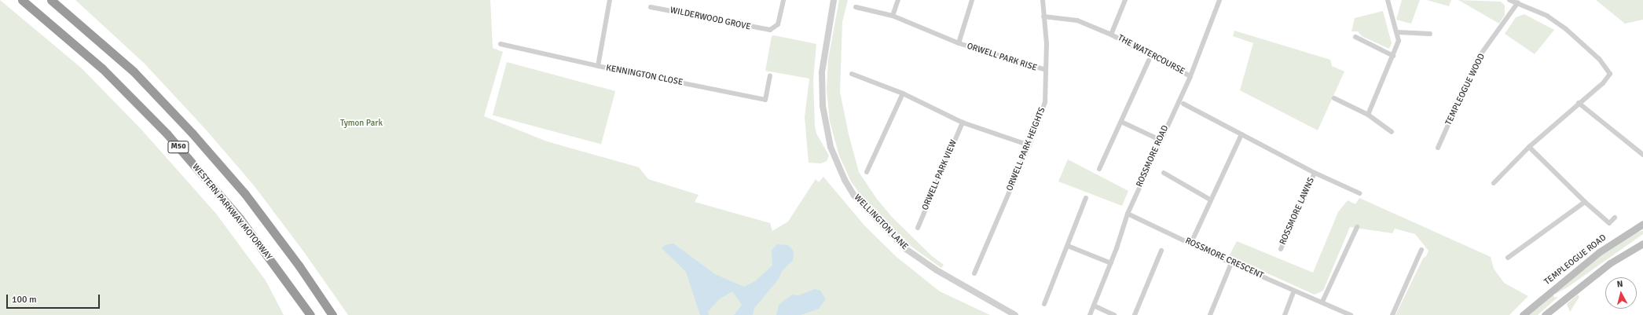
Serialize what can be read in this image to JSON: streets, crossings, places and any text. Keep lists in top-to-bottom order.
{
  "streets": {
    "highway": ["M50", "WESTERN PARKWAY MOTORWAY"],
    "main road": ["TEMPLEOGUE ROAD"],
    "street": [
      "WILDERWOOD GROVE",
      "THE WATERCOURSE",
      "ORWELL PARK RISE",
      "KENNINGTON CLOSE",
      "TEMPLEOGUE WOOD",
      "ORWELL PARK HEIGHTS",
      "ROSSMORE ROAD",
      "ORWELL PARK VIEW",
      "ROSSMORE LAWNS",
      "WELLINGTON LANE",
      "ROSSMORE CRESCENT"
    ]
  },
  "crossings": [
    ["THE WATERCOURSE", "ORWELL PARK HEIGHTS"],
    ["THE WATERCOURSE", "ROSSMORE ROAD"],
    ["ORWELL PARK RISE", "ORWELL PARK HEIGHTS"],
    ["M50", "WESTERN PARKWAY MOTORWAY"],
    ["ROSSMORE ROAD", "ROSSMORE CRESCENT"]
  ],
  "parks": ["Tymon Park"],
  "scale_bar": "100 m",
  "north": "top"
}
